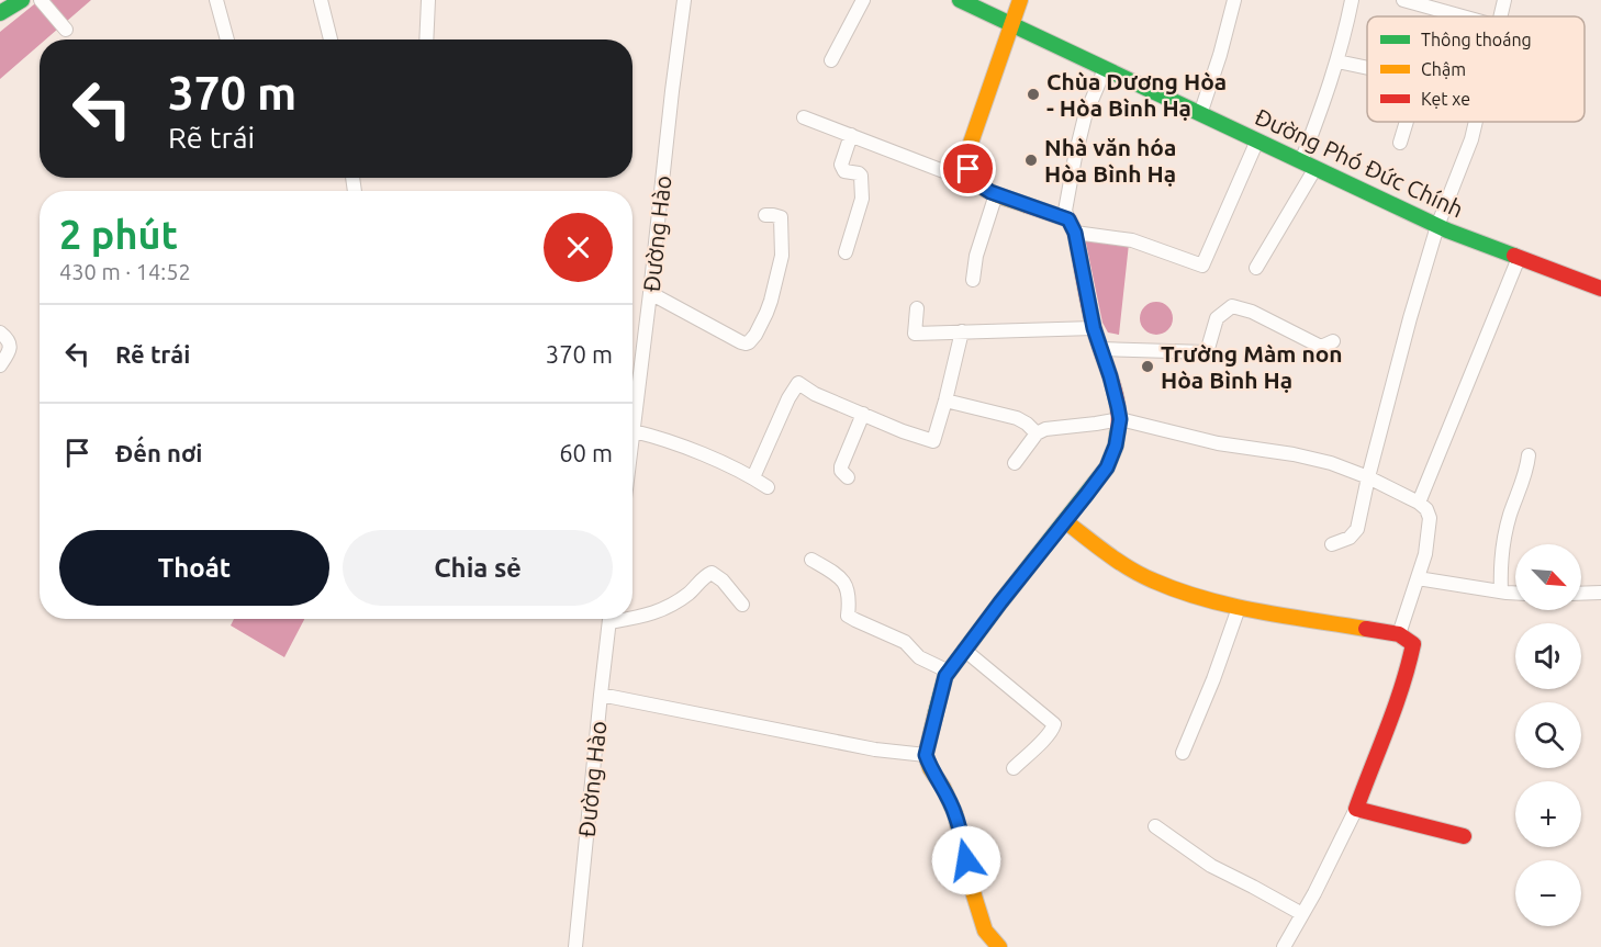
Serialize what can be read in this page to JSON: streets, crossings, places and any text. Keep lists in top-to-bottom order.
{
  "streets": {
    "street": ["Đường Phó Đức Chính", "Đường Hào"]
  },
  "places": ["Chùa Dương Hòa - Hòa Bình Hạ", "Nhà văn hóa Hòa Bình Hạ", "Trường Màm non Hòa Bình Hạ"],
  "legend": ["Thông thoáng", "Chậm", "Kẹt xe"],
  "north": "bottom right",
  "page": {
    "turn": ["370 m", "Rẽ trái"],
    "heading": ["2 phút", "430 m · 14:52"],
    "list": [
      {
        "name": "Rẽ trái",
        "value": "370 m"
      },
      {
        "name": "Đến nơi",
        "value": "60 m"
      }
    ],
    "buttons": ["Thoát", "Chia sẻ"],
    "map_buttons": ["+", "−"]
  }
}
